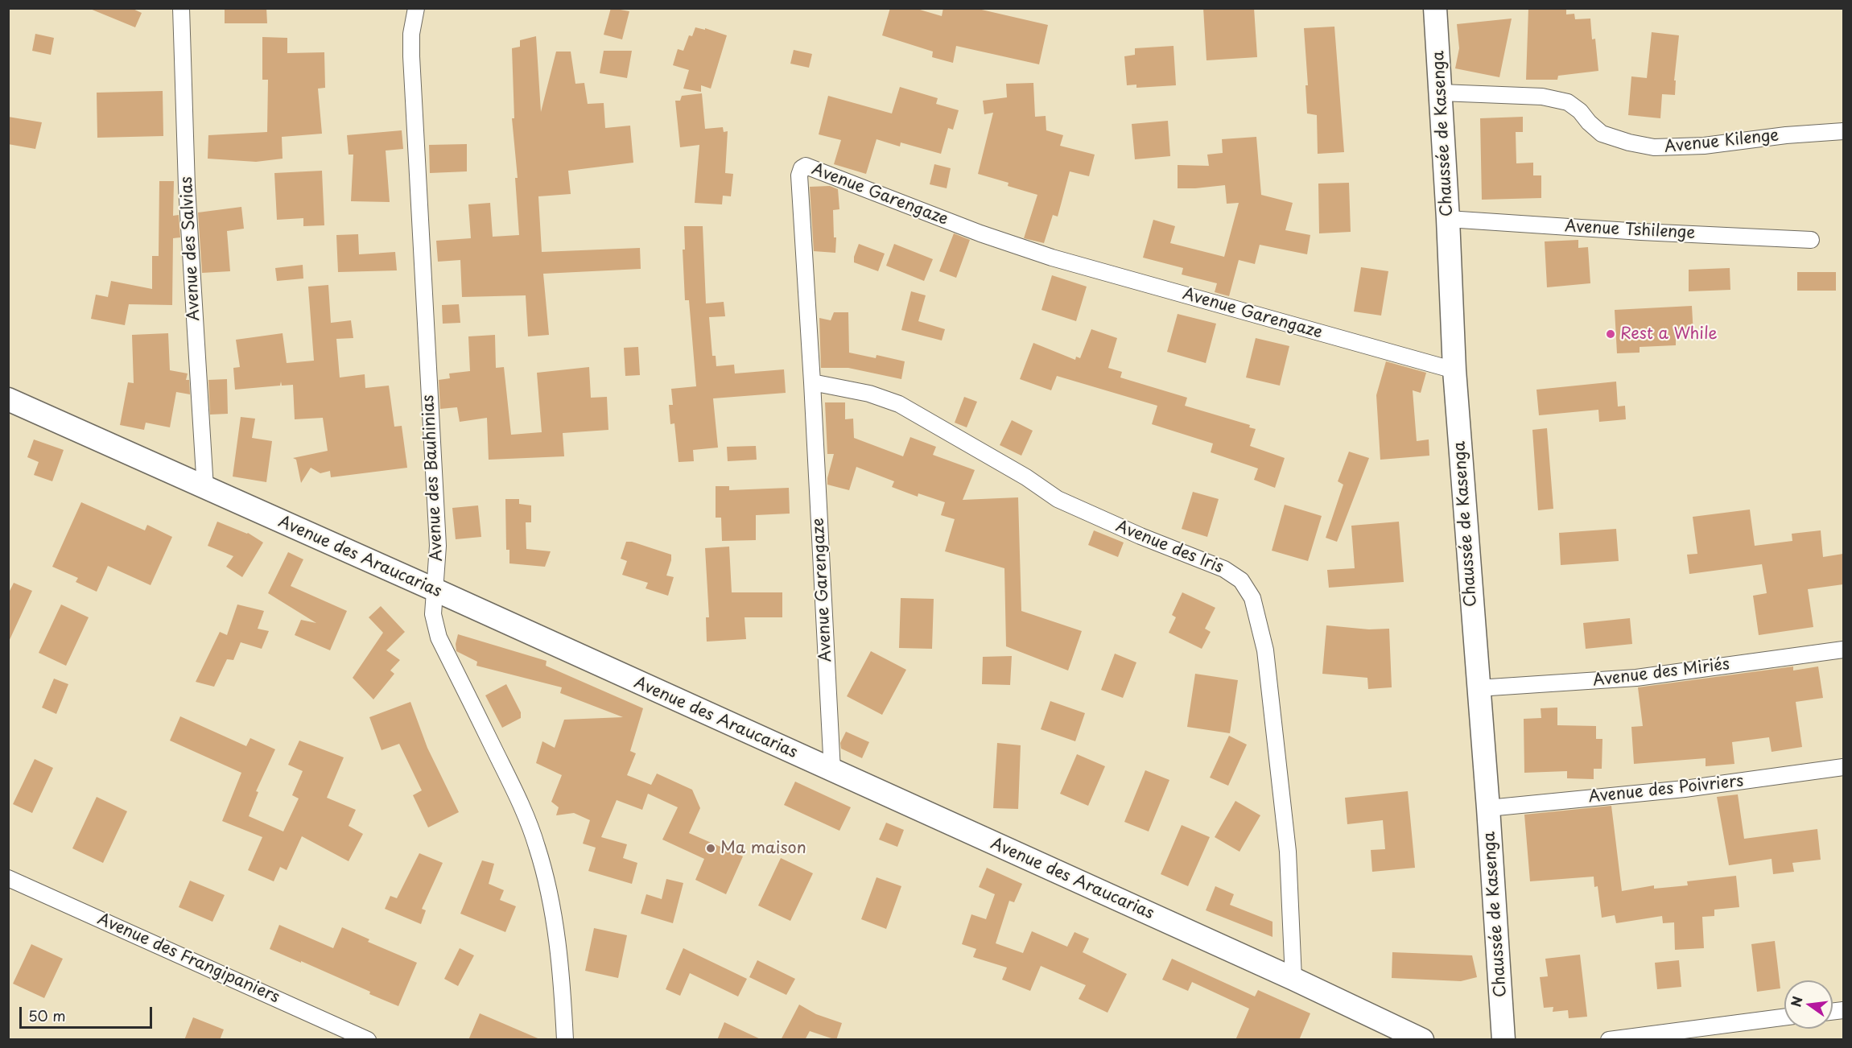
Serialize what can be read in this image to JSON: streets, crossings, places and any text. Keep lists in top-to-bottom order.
{
  "streets": {
    "street": [
      "Chaussée de Kasenga",
      "Avenue Kilenge",
      "Avenue Garengaze",
      "Avenue Tshilenge",
      "Avenue des Salvias",
      "Avenue des Bauhinias",
      "Avenue des Iris",
      "Avenue des Araucarias",
      "Avenue des Miriés",
      "Avenue des Poivriers",
      "Avenue des Frangipaniers"
    ]
  },
  "crossings": [
    ["Chaussée de Kasenga", "Avenue Kilenge"],
    ["Chaussée de Kasenga", "Avenue Garengaze"],
    ["Chaussée de Kasenga", "Avenue Tshilenge"],
    ["Chaussée de Kasenga", "Avenue des Miriés"],
    ["Chaussée de Kasenga", "Avenue des Poivriers"],
    ["Avenue Garengaze", "Avenue des Iris"],
    ["Avenue Garengaze", "Avenue des Araucarias"],
    ["Avenue des Salvias", "Avenue des Araucarias"],
    ["Avenue des Bauhinias", "Avenue des Araucarias"],
    ["Avenue des Iris", "Avenue des Araucarias"]
  ],
  "places": ["Rest a While", "Ma maison"],
  "scale_bar": "50 m",
  "north": "left"
}
